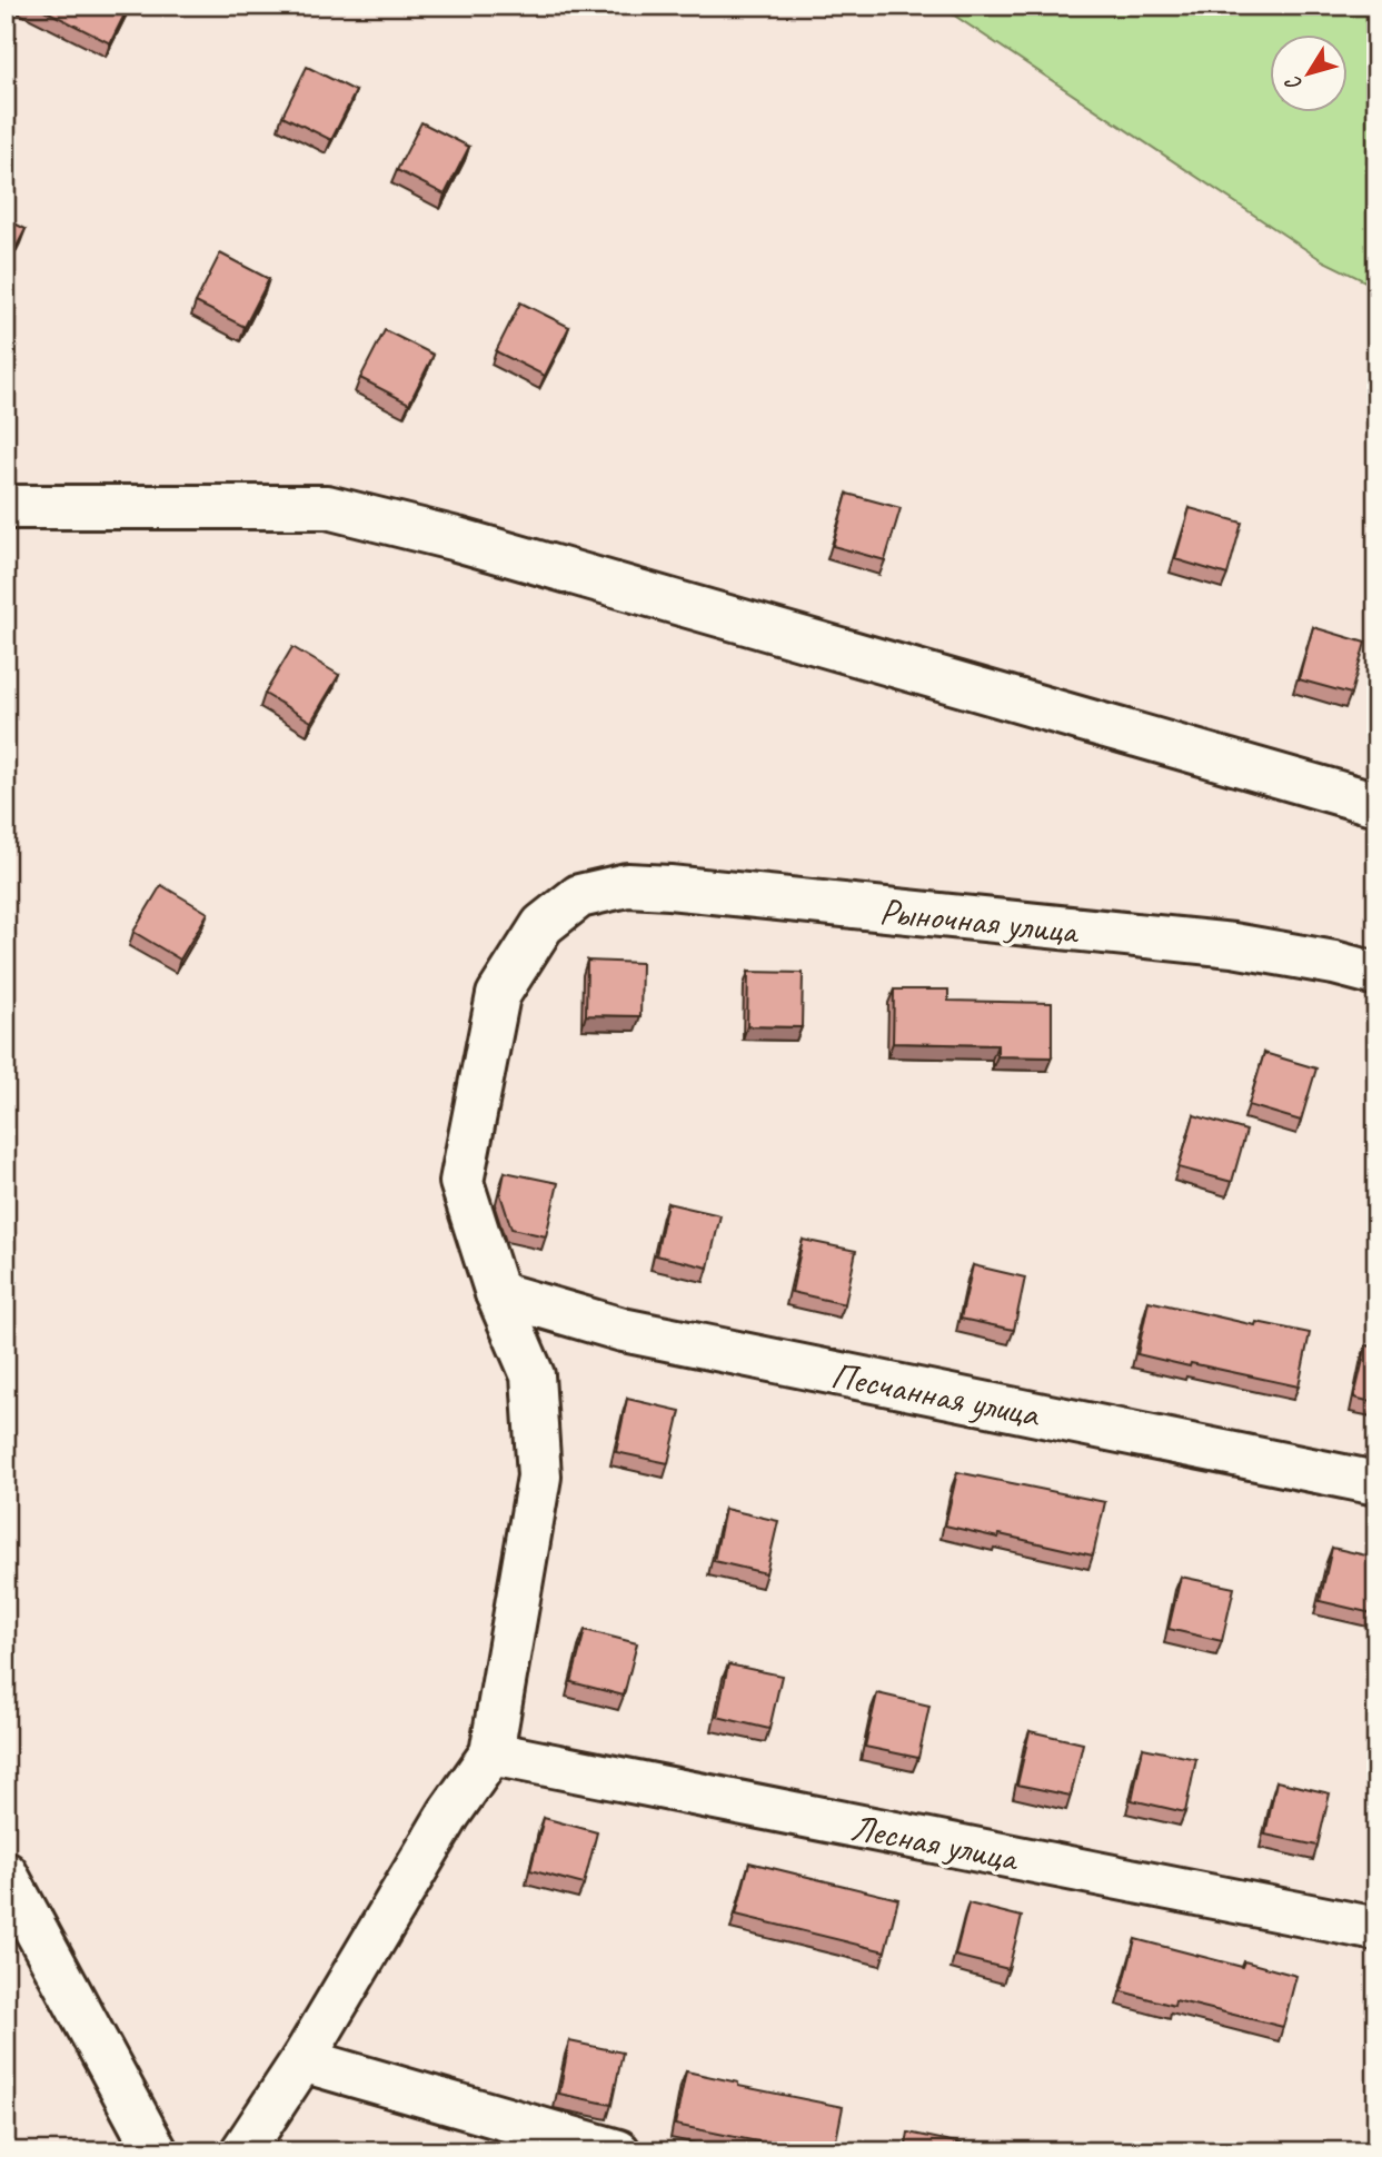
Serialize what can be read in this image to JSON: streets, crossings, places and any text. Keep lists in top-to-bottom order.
{
  "streets": {
    "street": ["Рыночная улица", "Песчанная улица", "Лесная улица"]
  },
  "crossings": [
    ["Рыночная улица", "Песчанная улица"]
  ],
  "north": "bottom left"
}
